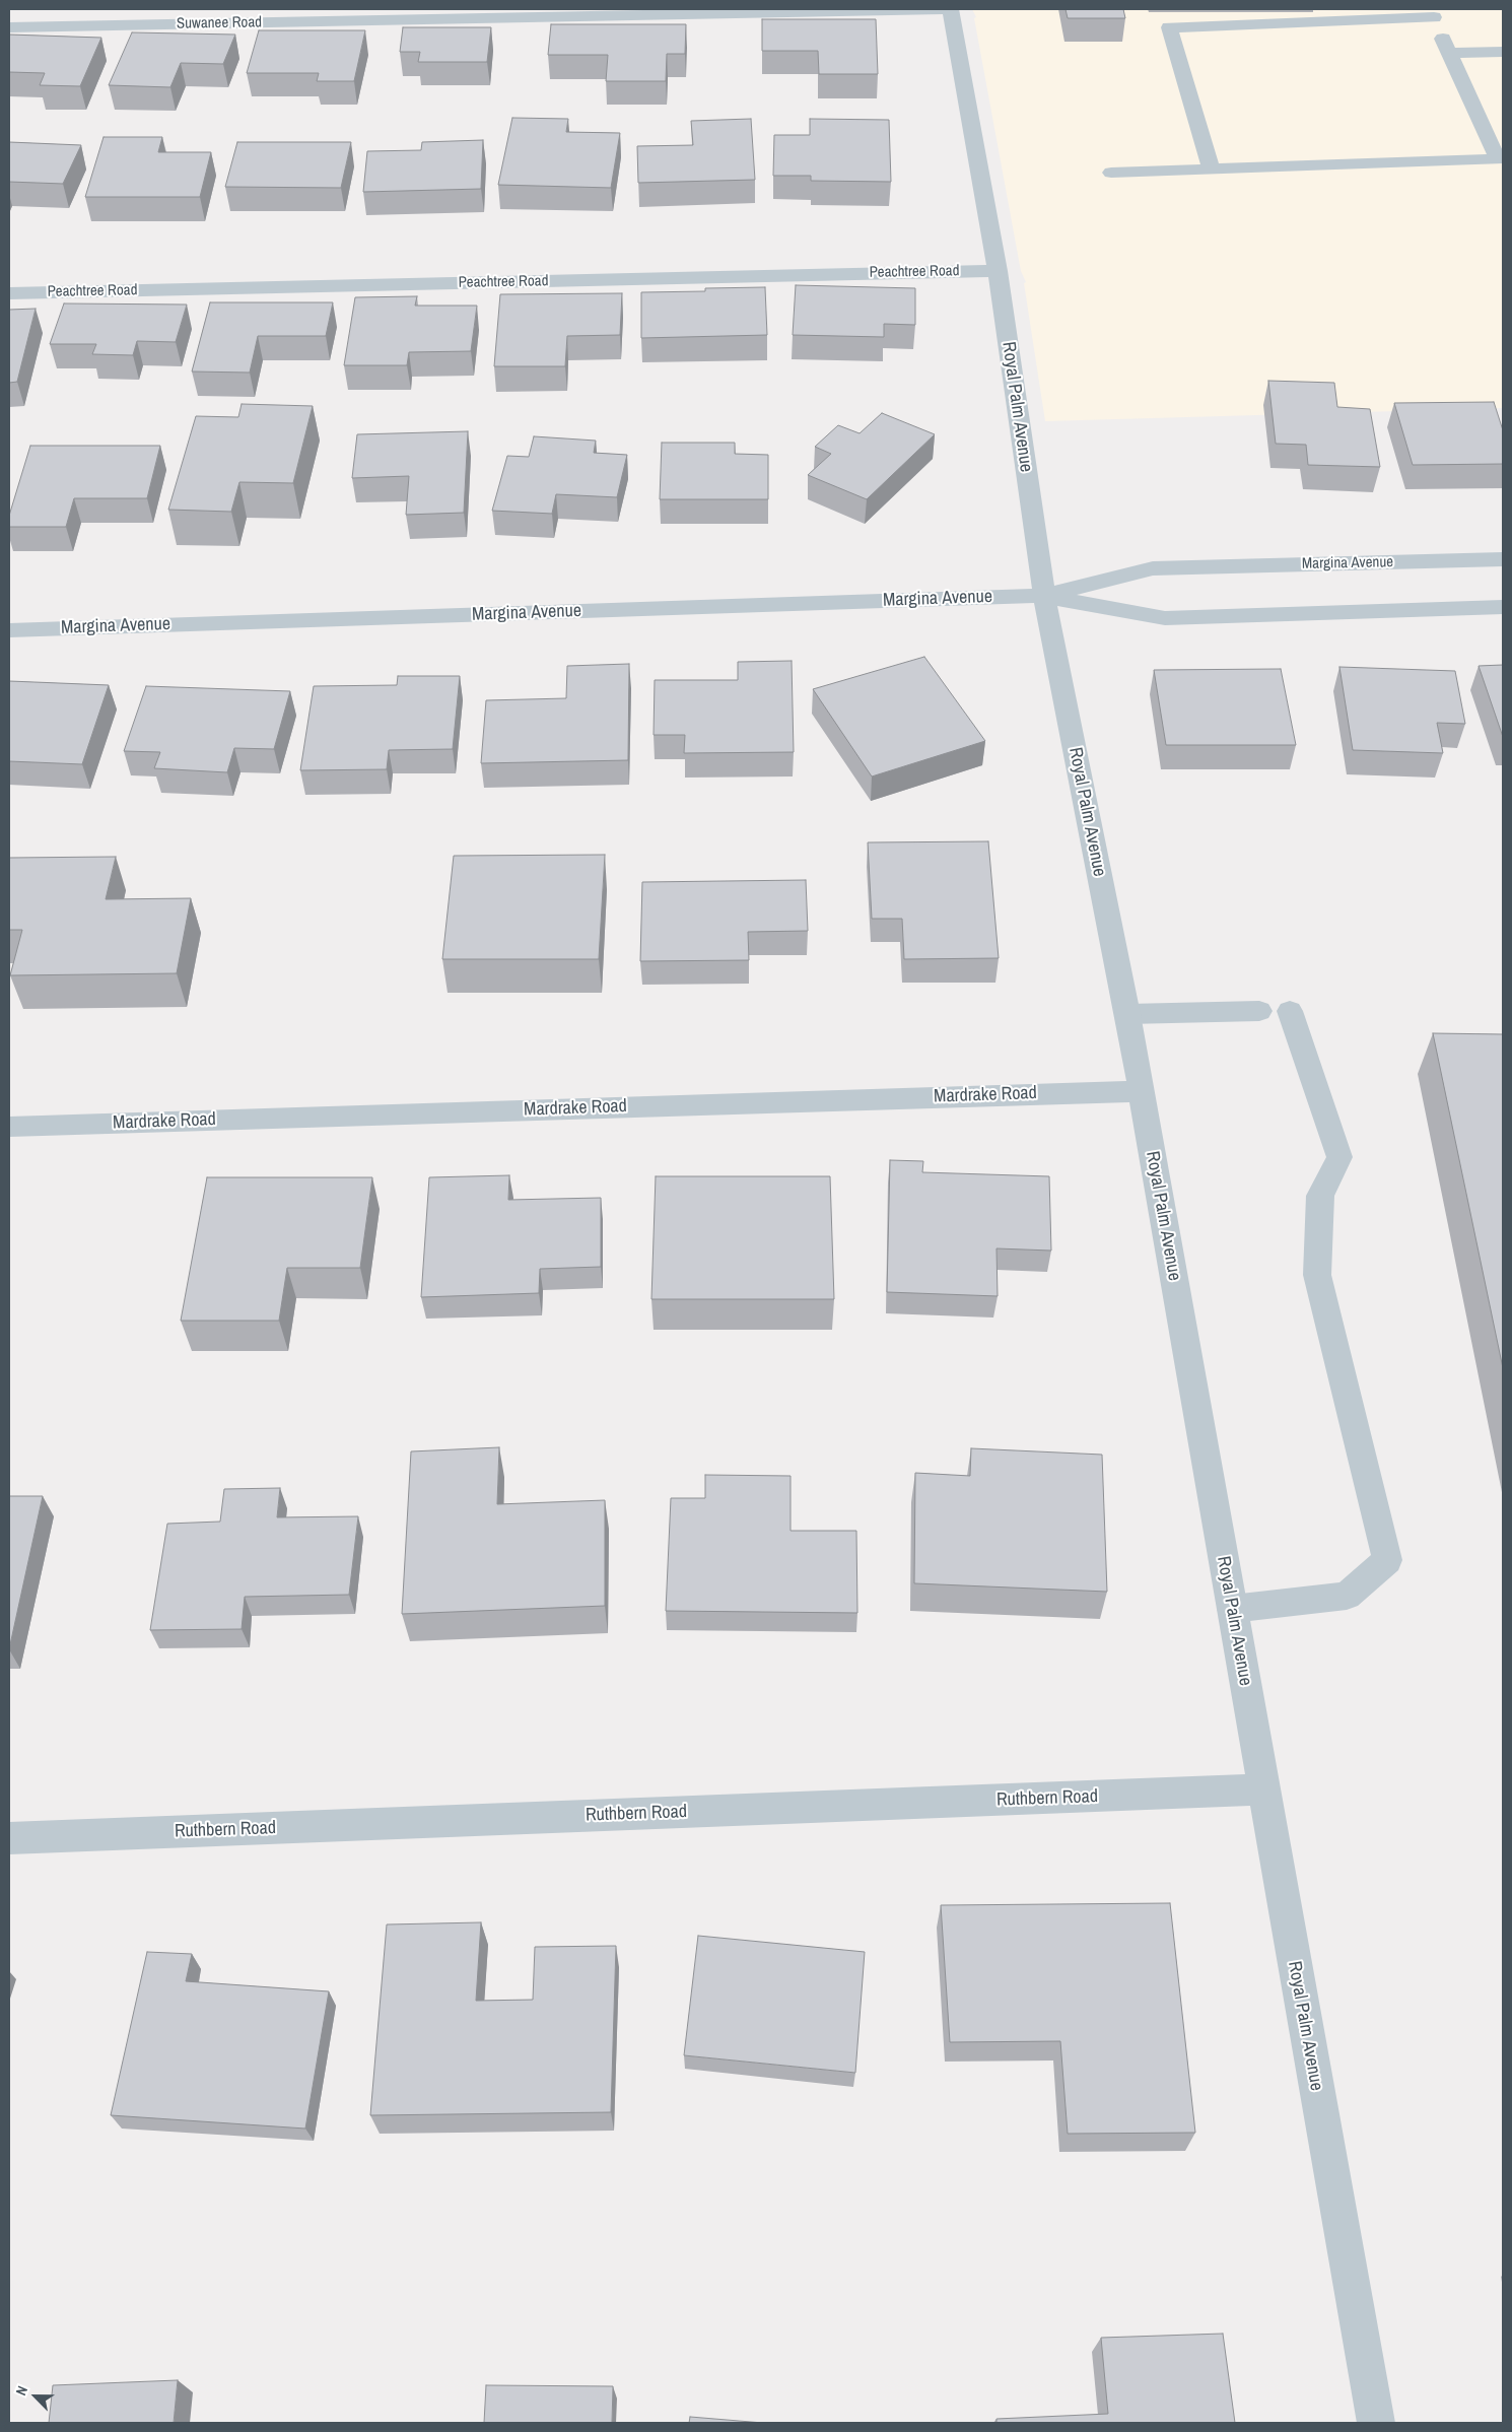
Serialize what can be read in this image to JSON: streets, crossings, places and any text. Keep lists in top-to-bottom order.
{
  "streets": {
    "street": [
      "Suwanee Road",
      "Peachtree Road",
      "Royal Palm Avenue",
      "Margina Avenue",
      "Mardrake Road",
      "Ruthbern Road"
    ]
  },
  "crossings": [
    ["Peachtree Road", "Royal Palm Avenue"],
    ["Royal Palm Avenue", "Margina Avenue"],
    ["Royal Palm Avenue", "Mardrake Road"],
    ["Royal Palm Avenue", "Ruthbern Road"]
  ],
  "north": "top left"
}
